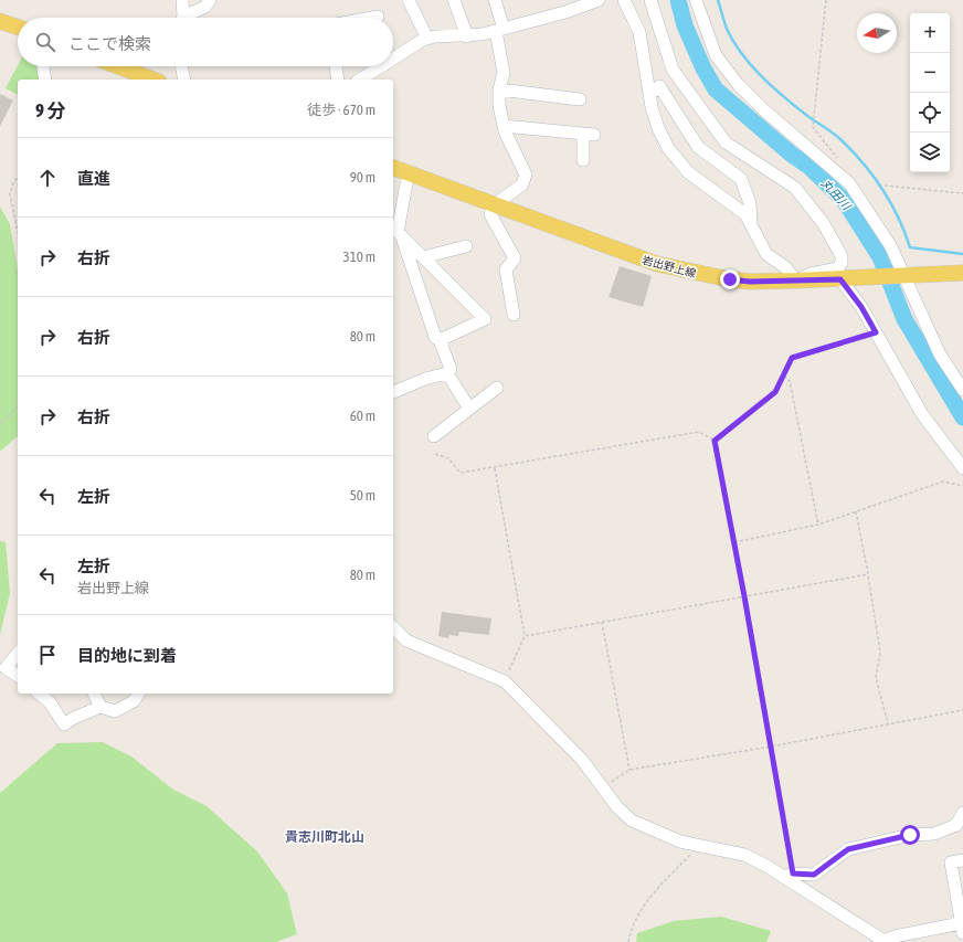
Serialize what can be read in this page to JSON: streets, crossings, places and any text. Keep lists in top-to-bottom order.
{
  "streets": {
    "main road": ["岩出野上線"]
  },
  "districts": ["貴志川町北山"],
  "water": ["丸田川"],
  "north": "left",
  "page": {
    "map_buttons": ["+", "−"],
    "search": "ここで検索",
    "heading": ["9 分", "徒歩 · 670 m"],
    "list": [
      ["直進", "90 m"],
      ["右折", "310 m"],
      ["右折", "80 m"],
      ["右折", "60 m"],
      ["左折", "50 m"],
      ["左折", "岩出野上線", "80 m"],
      "目的地に到着"
    ]
  }
}
